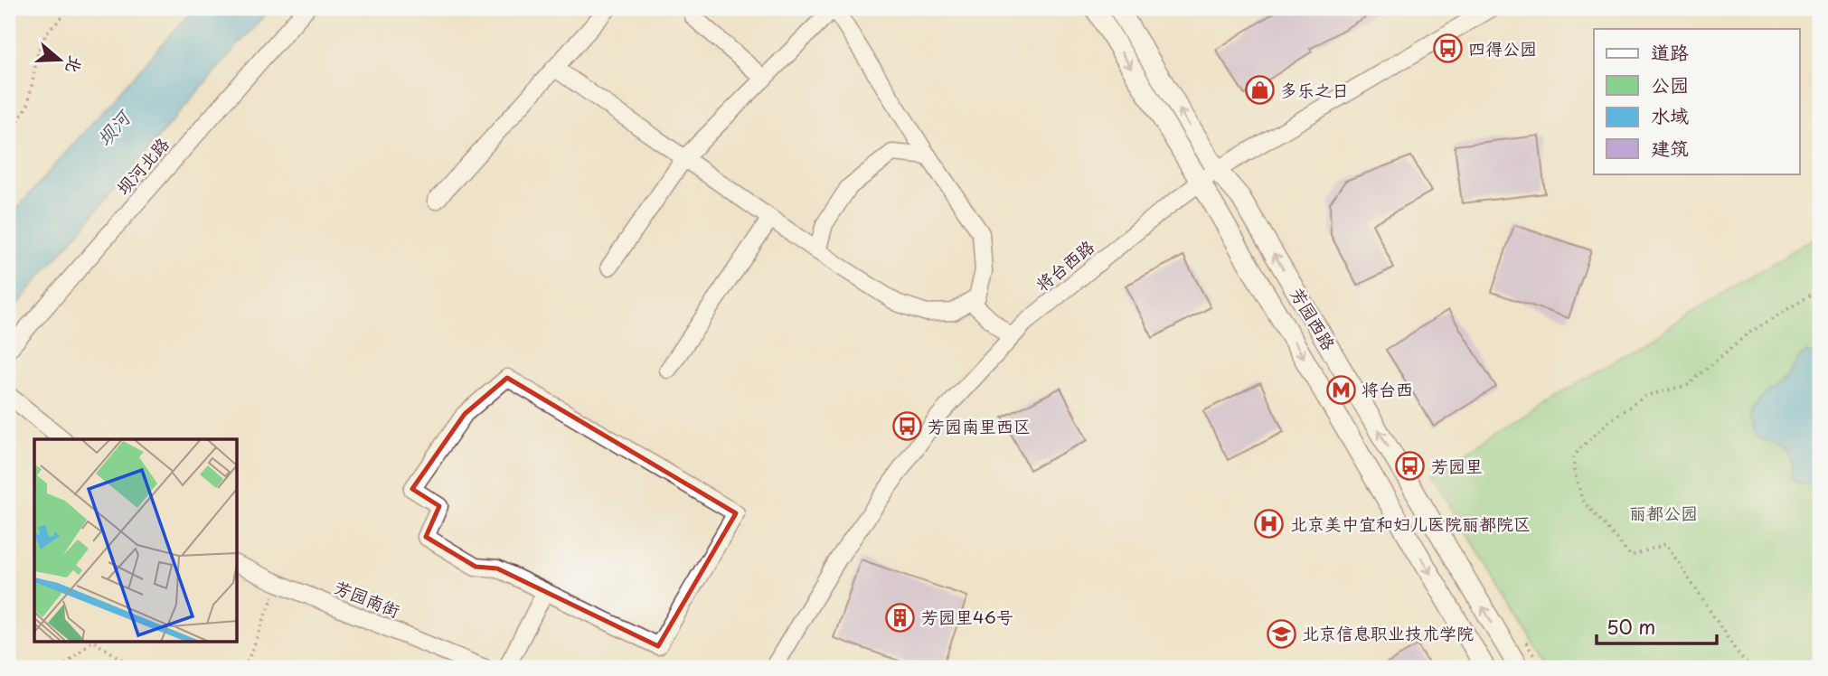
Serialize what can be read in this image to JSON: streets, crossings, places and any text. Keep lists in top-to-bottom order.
{
  "streets": {
    "main road": ["芳园西路"],
    "street": ["坝河北路", "将台西路", "芳园南街"]
  },
  "crossings": [
    ["将台西路", "芳园西路"]
  ],
  "water": ["坝河"],
  "parks": ["丽都公园"],
  "places": {
    "bus stop": ["四得公园", "芳园南里西区", "芳园里"],
    "shop": ["多乐之日"],
    "metro station": ["将台西"],
    "hospital": ["北京美中宜和妇儿医院丽都院区"],
    "building": ["芳园里46号"],
    "school or university": ["北京信息职业技术学院"]
  },
  "legend": [
    "道路",
    "公园",
    "水域",
    "建筑"
  ],
  "scale_bar": "50 m",
  "north": "right"
}
